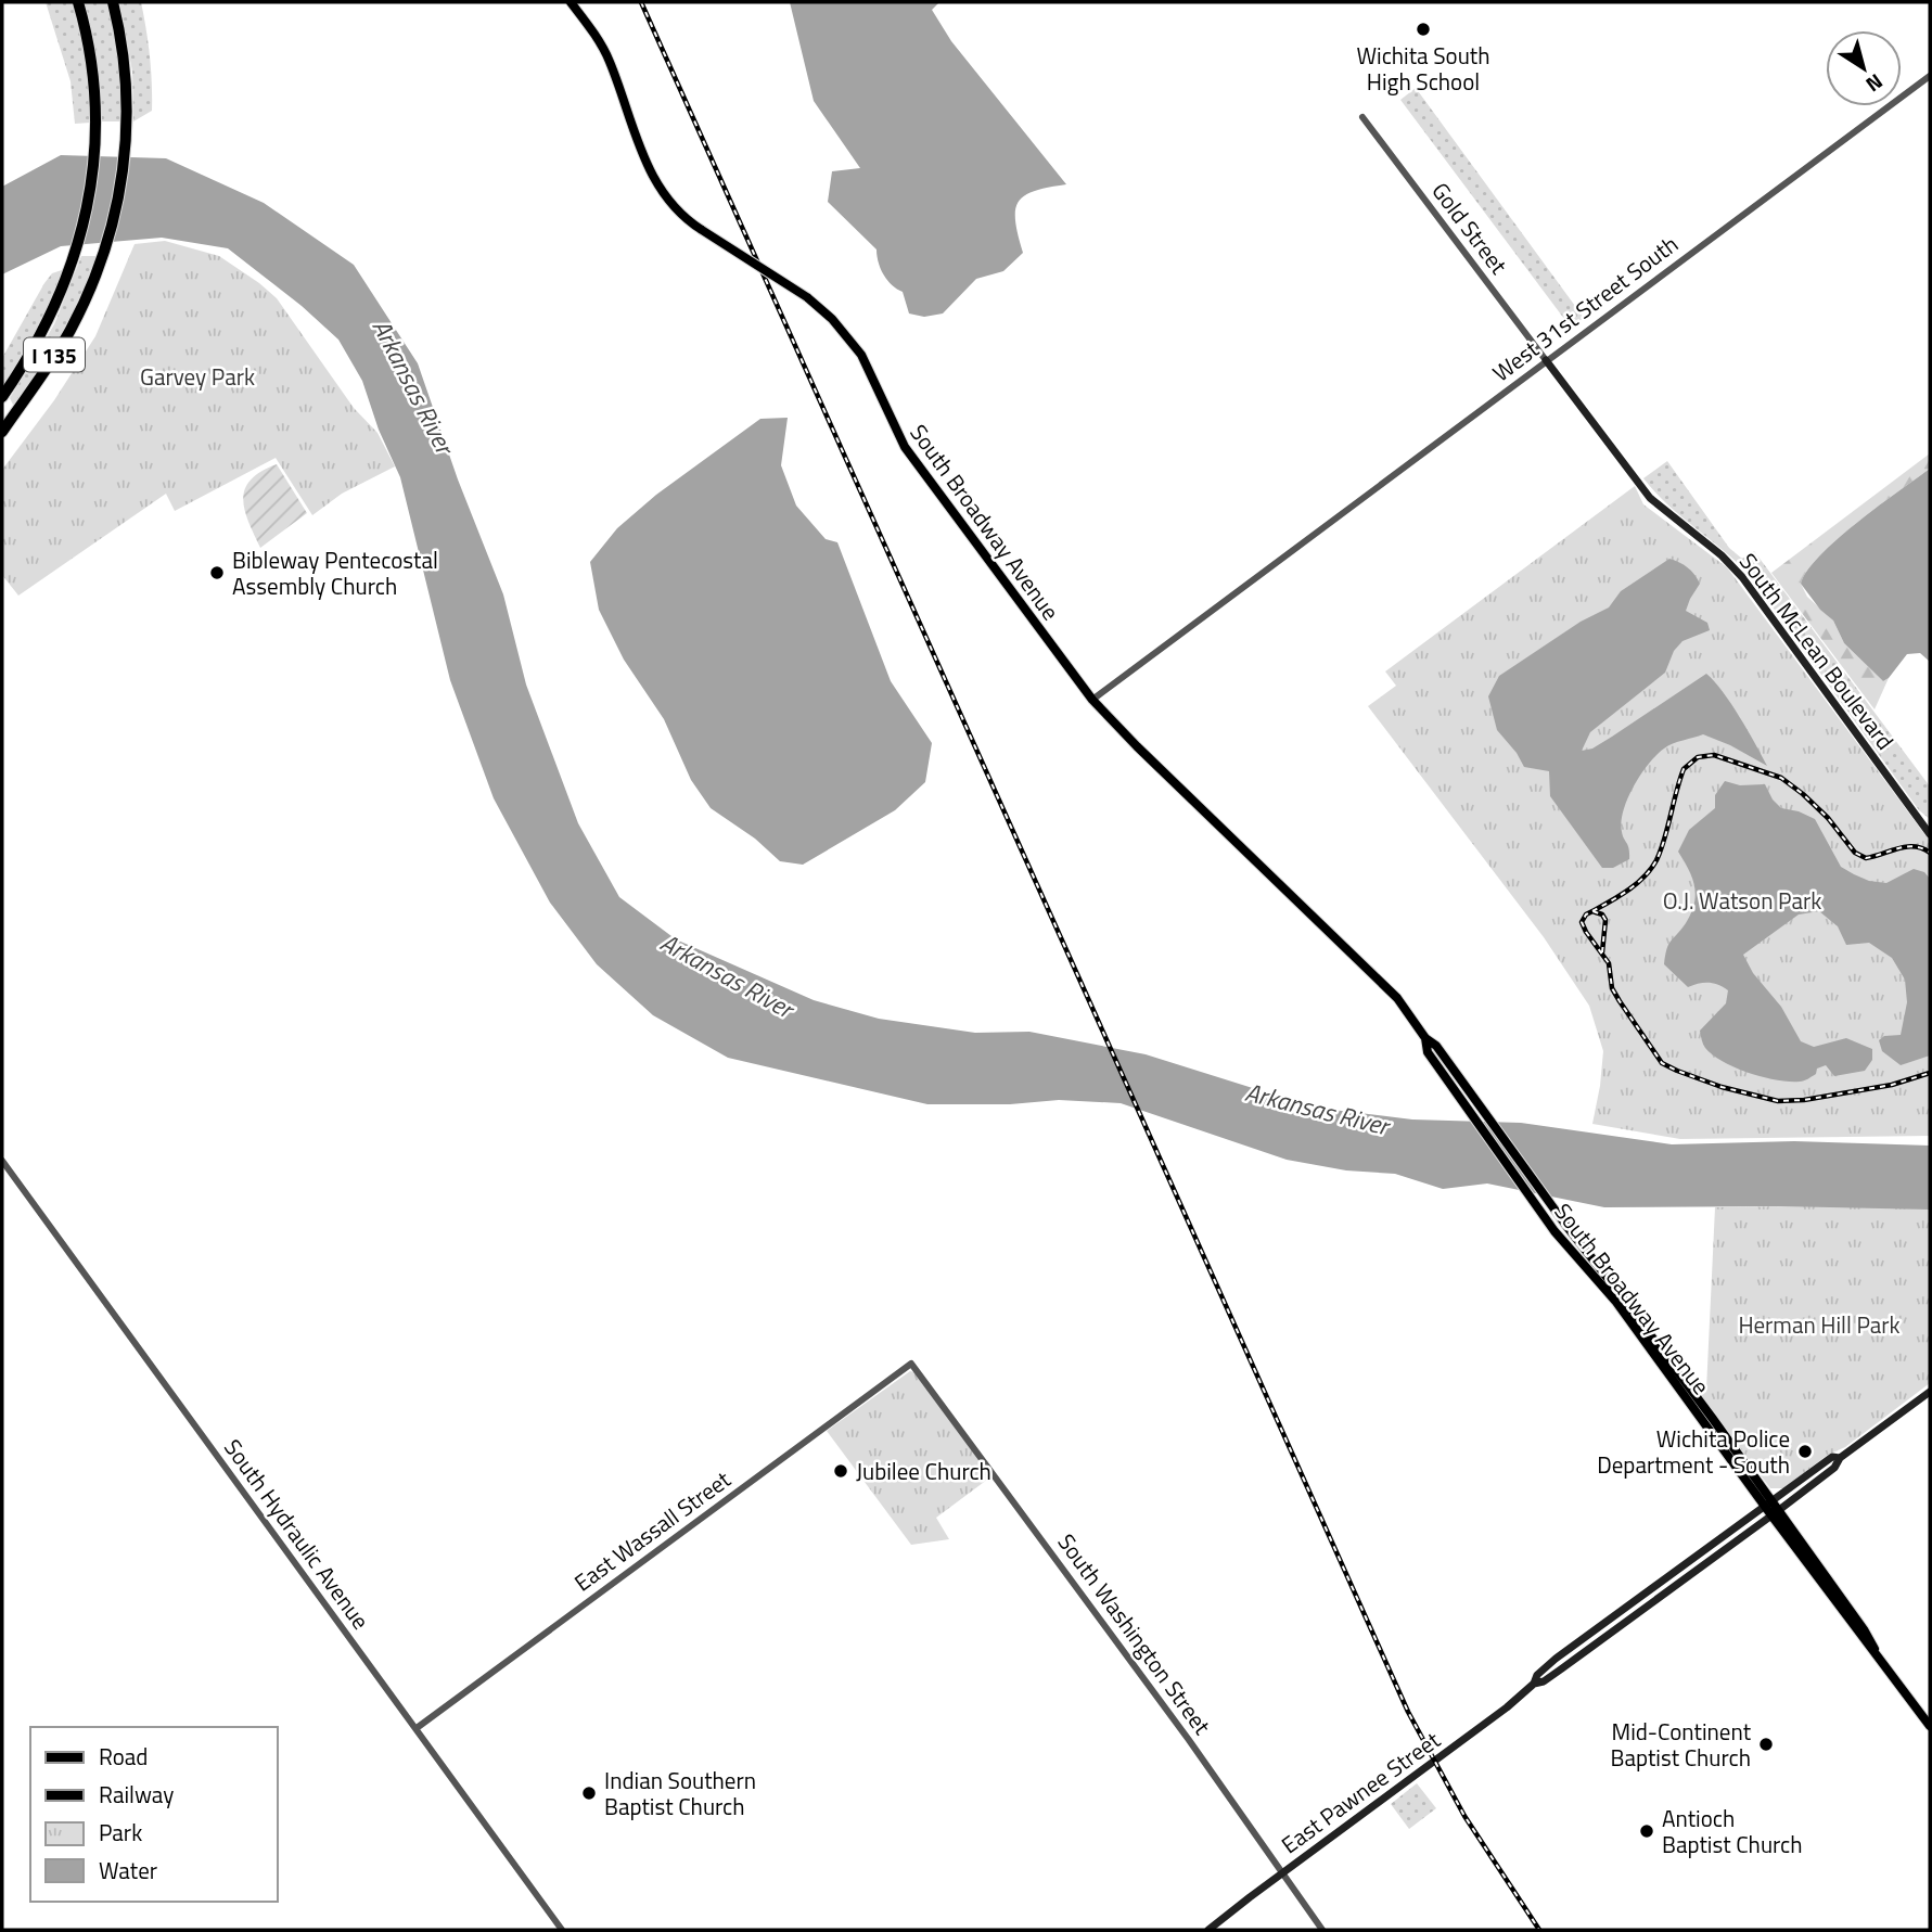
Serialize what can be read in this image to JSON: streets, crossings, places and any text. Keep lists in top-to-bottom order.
{
  "streets": {
    "highway": ["I 135"],
    "main road": ["South Broadway Avenue", "South McLean Boulevard", "East Pawnee Street"],
    "street": [
      "Gold Street",
      "West 31st Street South",
      "East Wassall Street",
      "South Hydraulic Avenue",
      "South Washington Street"
    ]
  },
  "crossings": [
    ["Gold Street", "West 31st Street South"],
    ["Gold Street", "South McLean Boulevard"],
    ["West 31st Street South", "South Broadway Avenue"],
    ["West 31st Street South", "South McLean Boulevard"],
    ["South Broadway Avenue", "East Pawnee Street"],
    ["East Wassall Street", "South Hydraulic Avenue"],
    ["East Wassall Street", "South Washington Street"],
    ["South Washington Street", "East Pawnee Street"]
  ],
  "water": ["Arkansas River"],
  "parks": ["Garvey Park", "O.J. Watson Park", "Herman Hill Park"],
  "places": [
    "Wichita South High School",
    "Bibleway Pentecostal Assembly Church",
    "Wichita Police Department - South",
    "Jubilee Church",
    "Mid-Continent Baptist Church",
    "Indian Southern Baptist Church",
    "Antioch Baptist Church"
  ],
  "legend": [
    "Road",
    "Railway",
    "Park",
    "Water"
  ],
  "north": "bottom right"
}
